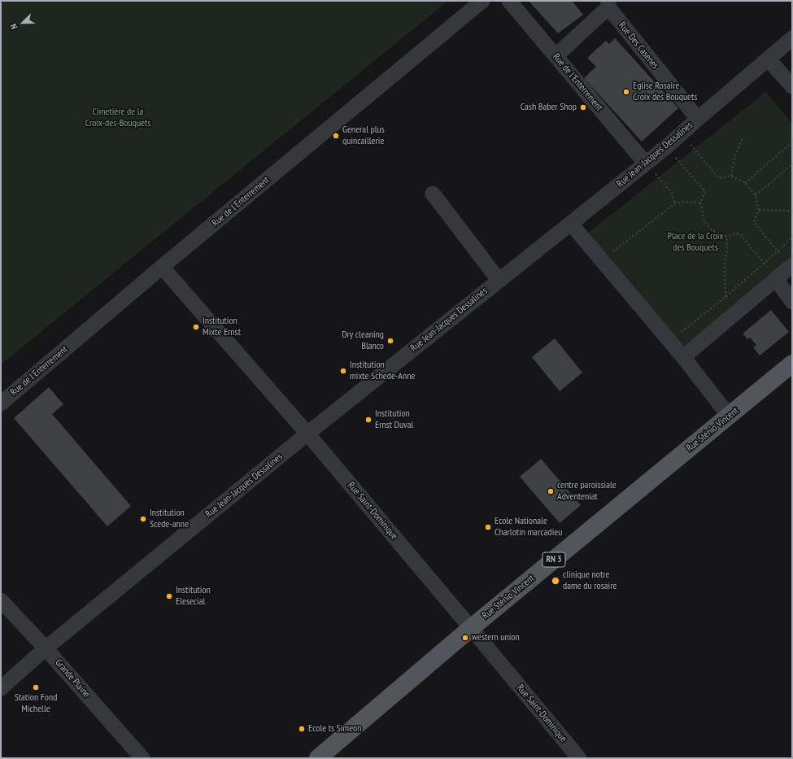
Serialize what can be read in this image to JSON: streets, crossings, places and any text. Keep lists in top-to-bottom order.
{
  "streets": {
    "main road": ["Rue Sténio Vincent", "RN 3"],
    "street": [
      "Rue Des Casenes",
      "Rue de l'Enterrement",
      "Rue Jean-Jacques Dessalines",
      "Rue Saint-Dominique",
      "Grande Plaine"
    ]
  },
  "crossings": [
    ["Rue Des Casenes", "Rue Jean-Jacques Dessalines"],
    ["Rue de l'Enterrement", "Rue Jean-Jacques Dessalines"],
    ["Rue de l'Enterrement", "Rue Saint-Dominique"],
    ["Rue Jean-Jacques Dessalines", "Rue Saint-Dominique"],
    ["Rue Jean-Jacques Dessalines", "Grande Plaine"],
    ["Rue Sténio Vincent", "Rue Saint-Dominique"]
  ],
  "parks": ["Cimetière de la Croix-des-Bouquets", "Place de la Croix des Bouquets"],
  "places": [
    "Eglise Rosaire Croix des Bouquets",
    "Cash Baber Shop",
    "General plus quincaillerie",
    "Institution Mixte Ernst",
    "Dry cleaning Blanco",
    "Institution mixte Schede-Anne",
    "Institution Ernst Duval",
    "centre paroissiale Adventeniat",
    "Institution Scede-anne",
    "Ecole Nationale Charlotin marcadieu",
    "clinique notre dame du rosaire",
    "Institution Elesecial",
    "western union",
    "Station Fond Michelle",
    "Ecole ts Simeon"
  ],
  "north": "bottom left"
}
